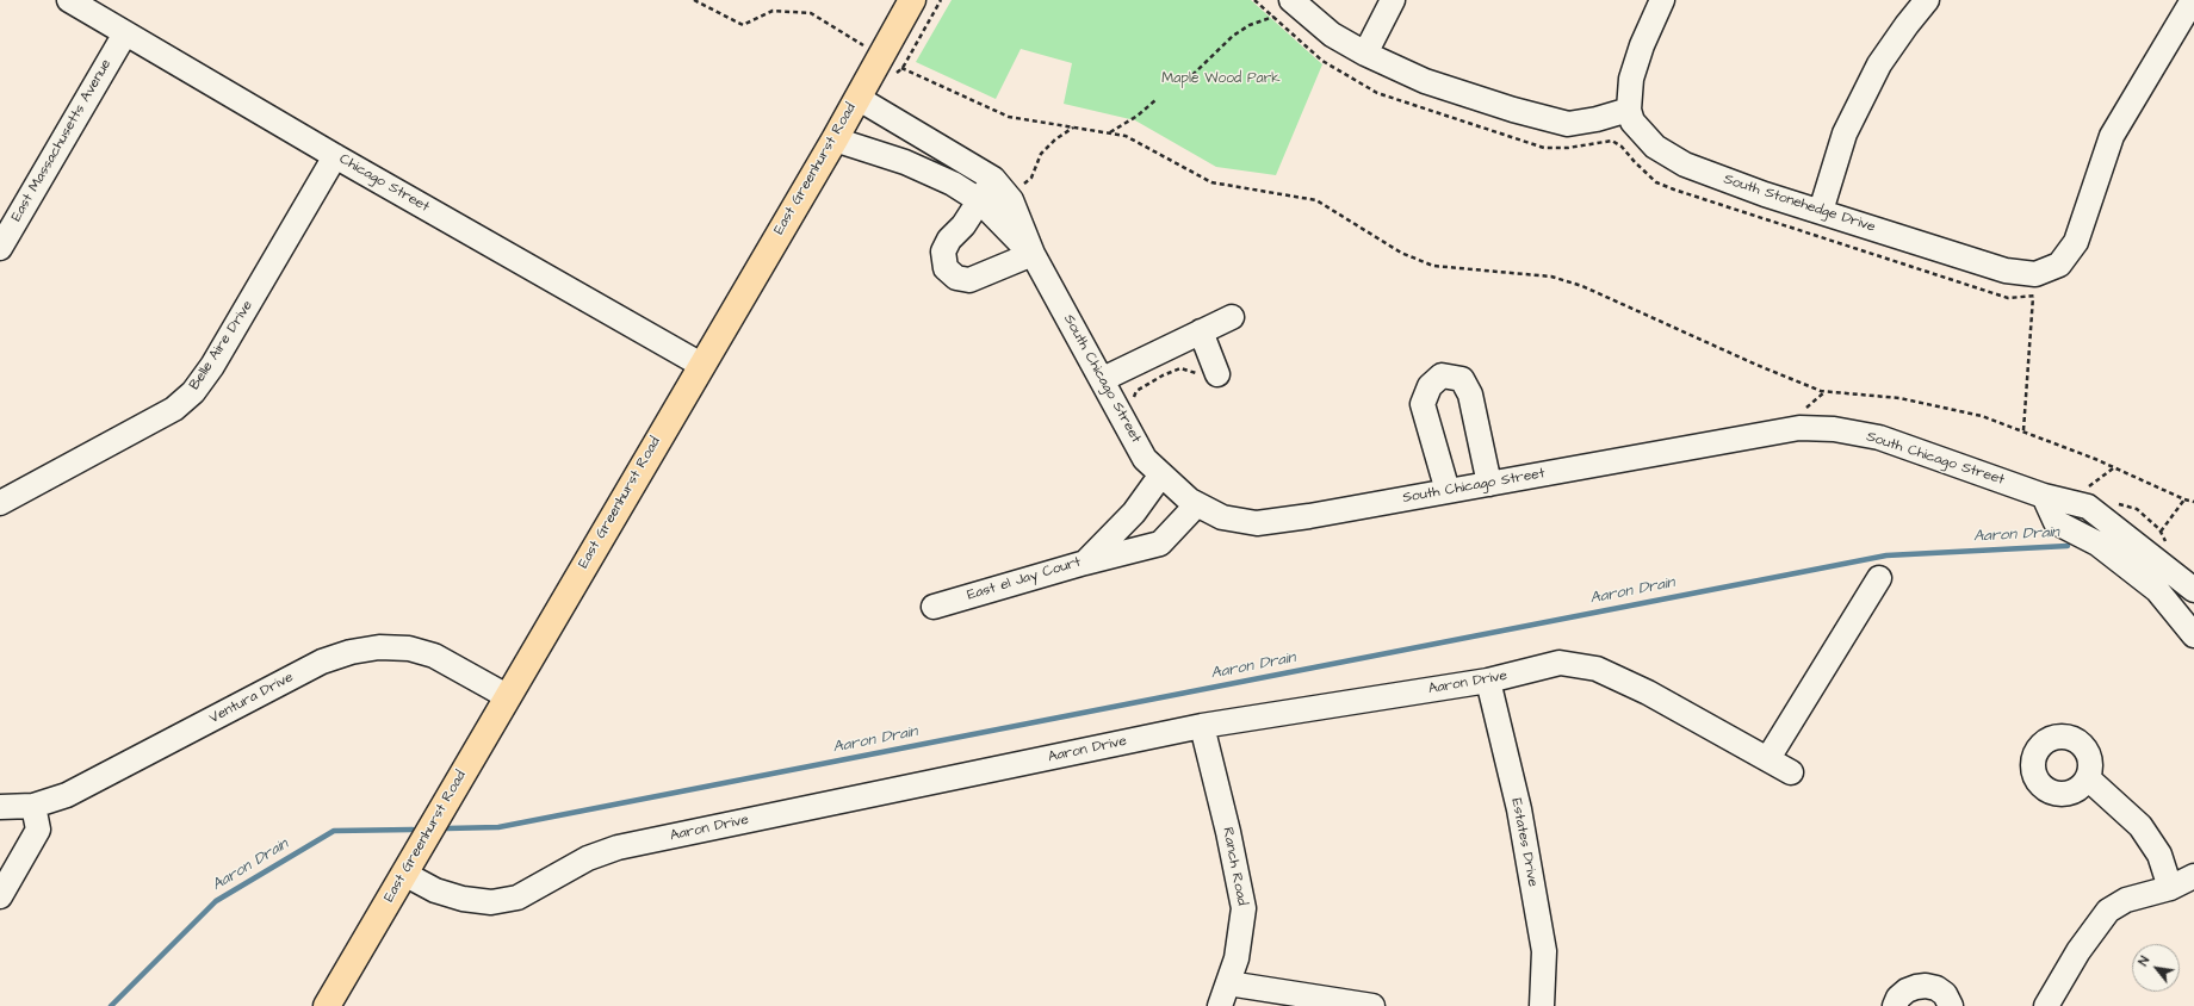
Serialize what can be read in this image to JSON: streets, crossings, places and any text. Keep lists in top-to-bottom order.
{
  "streets": {
    "main road": ["East Greenhurst Road"],
    "street": [
      "East Massachusetts Avenue",
      "Chicago Street",
      "South Stonehedge Drive",
      "Belle Aire Drive",
      "South Chicago Street",
      "East el Jay Court",
      "Aaron Drive",
      "Ventura Drive",
      "Estates Drive",
      "Ranch Road"
    ]
  },
  "crossings": [
    ["East Massachusetts Avenue", "Chicago Street"],
    ["East Greenhurst Road", "Chicago Street"],
    ["East Greenhurst Road", "South Chicago Street"],
    ["East Greenhurst Road", "Aaron Drive"],
    ["East Greenhurst Road", "Ventura Drive"],
    ["Chicago Street", "Belle Aire Drive"],
    ["South Chicago Street", "East el Jay Court"],
    ["Aaron Drive", "Estates Drive"],
    ["Aaron Drive", "Ranch Road"]
  ],
  "water": ["Aaron Drain"],
  "parks": ["Maple Wood Park"],
  "north": "top left"
}
